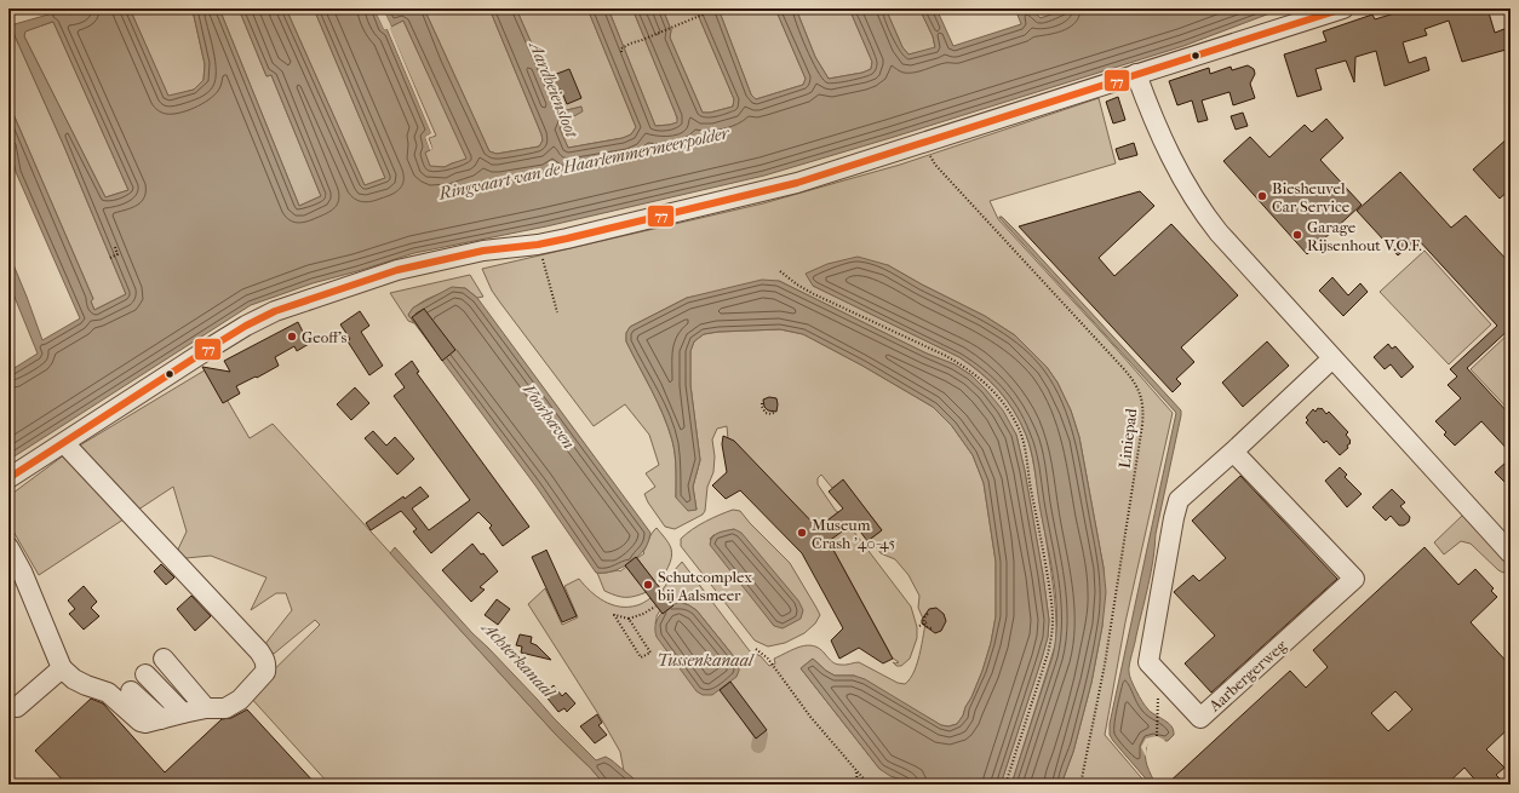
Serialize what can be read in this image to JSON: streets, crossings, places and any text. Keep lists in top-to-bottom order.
{
  "streets": {
    "street": ["Aarbergerweg"],
    "path": ["Liniepad"]
  },
  "water": [
    "Aardbeiensloot",
    "Ringvaart van de Haarlemmermeerpolder",
    "Voorhaven",
    "Achterkanaal",
    "Tussenkanaal"
  ],
  "places": [
    "Biesheuvel Car Service",
    "Garage Rijsenhout V.O.F.",
    "Geoff's",
    "Museum Crash '40-45",
    "Schutcomplex bij Aalsmeer"
  ],
  "lines": ["transit line 77"]
}
